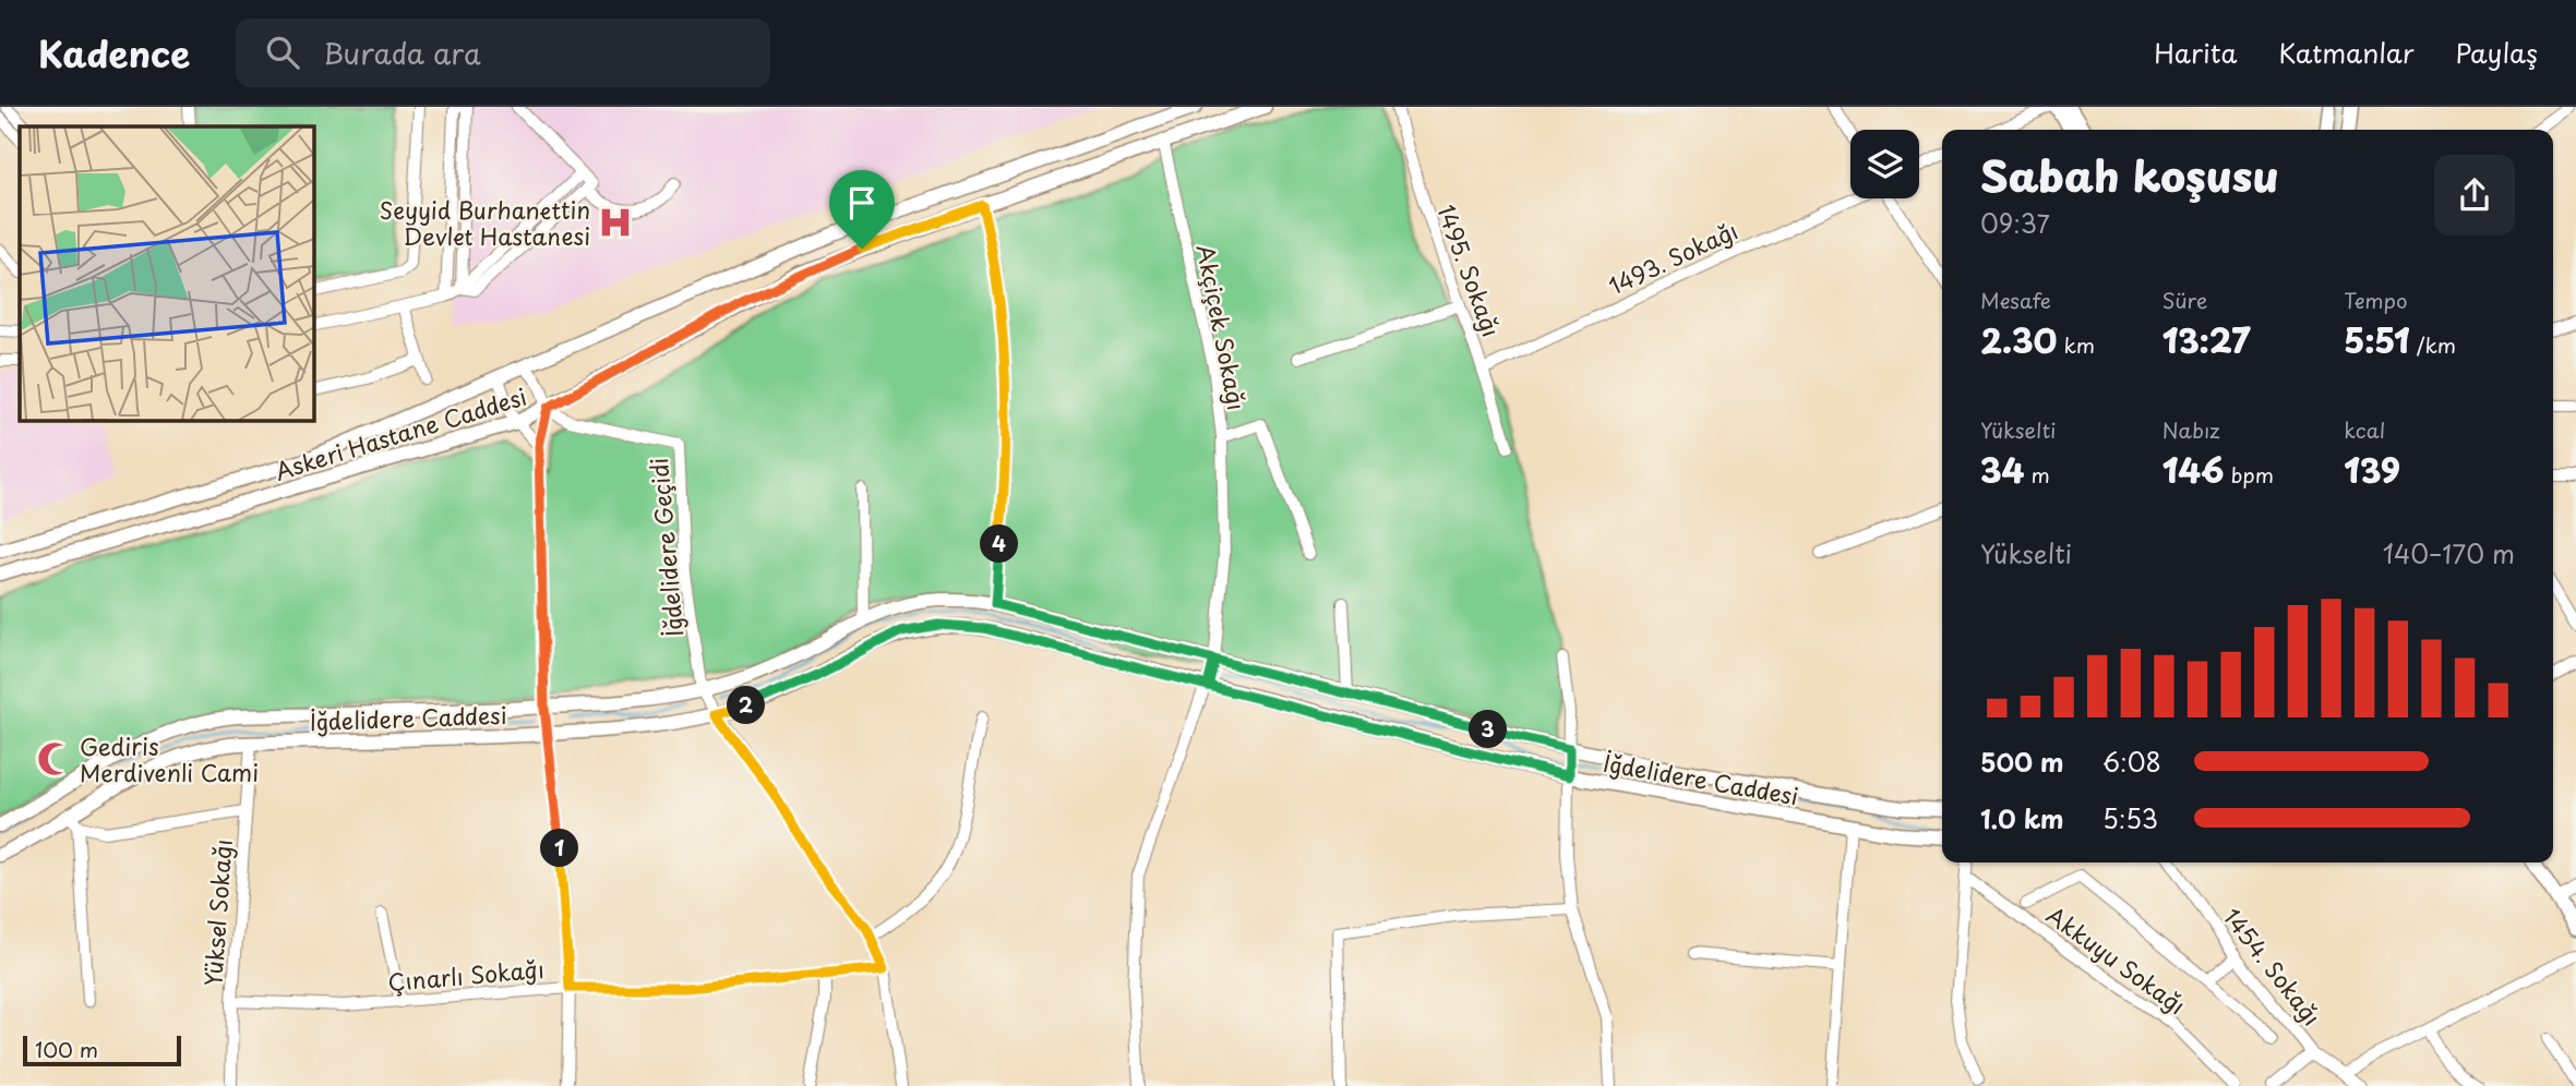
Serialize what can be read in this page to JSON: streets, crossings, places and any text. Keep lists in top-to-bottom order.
{
  "streets": {
    "street": [
      "1493. Sokağı",
      "1495. Sokağı",
      "Akçiçek Sokağı",
      "Askeri Hastane Caddesi",
      "İğdelidere Geçidi",
      "İğdelidere Caddesi",
      "Yüksel Sokağı",
      "Akkuyu Sokağı",
      "1454. Sokağı",
      "Çınarlı Sokağı"
    ]
  },
  "crossings": [
    ["1493. Sokağı", "1495. Sokağı"],
    ["Akçiçek Sokağı", "Askeri Hastane Caddesi"],
    ["Akçiçek Sokağı", "İğdelidere Caddesi"],
    ["Askeri Hastane Caddesi", "İğdelidere Geçidi"],
    ["İğdelidere Geçidi", "İğdelidere Caddesi"],
    ["İğdelidere Caddesi", "Yüksel Sokağı"],
    ["Yüksel Sokağı", "Çınarlı Sokağı"]
  ],
  "places": {
    "hospital": ["Seyyid Burhanettin Devlet Hastanesi"],
    "mosque": ["Gediris Merdivenli Cami"]
  },
  "scale_bar": "100 m",
  "page": {
    "header": "Kadence",
    "search": "Burada ara",
    "nav": ["Harita", "Katmanlar", "Paylaş"],
    "heading": ["Sabah koşusu", "09:37"],
    "stats": [
      ["Mesafe", "2.30 km"],
      ["Süre", "13:27"],
      ["Tempo", "5:51 /km"],
      ["Yükselti", "34 m"],
      ["Nabız", "146 bpm"],
      ["kcal", "139"]
    ],
    "chart": ["Yükselti", "140–170 m"],
    "pins": [
      "4",
      "2",
      "3",
      "1"
    ],
    "list": [
      {
        "name": "500 m",
        "note": "6:08"
      },
      {
        "name": "1.0 km",
        "note": "5:53"
      }
    ],
    "scale": "100 m"
  }
}
